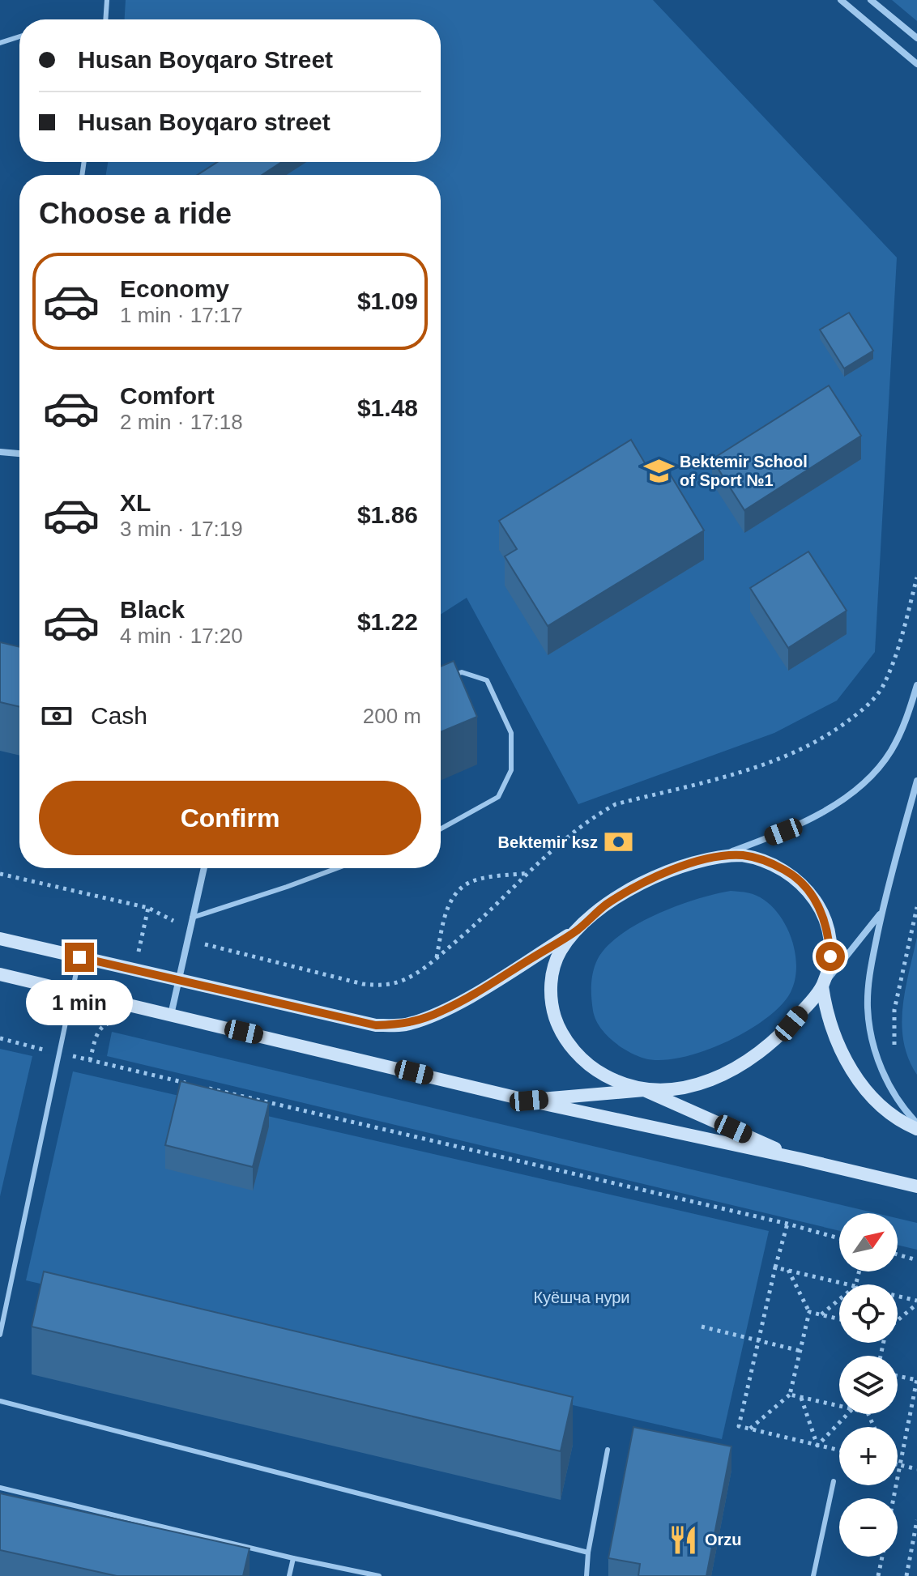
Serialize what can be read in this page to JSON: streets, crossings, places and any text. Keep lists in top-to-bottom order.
{
  "parks": ["Куёшча нури"],
  "places": {
    "school or university": ["Bektemir School of Sport №1"],
    "bank": ["Bektemir ksz"],
    "restaurant": ["Orzu"]
  },
  "north": "top right",
  "page": {
    "banner": ["Husan Boyqaro Street", "Husan Boyqaro street"],
    "heading": "Choose a ride",
    "list": [
      {
        "name": "Economy",
        "note": "1 min · 17:17",
        "value": "$1.09"
      },
      {
        "name": "Comfort",
        "note": "2 min · 17:18",
        "value": "$1.48"
      },
      {
        "name": "XL",
        "note": "3 min · 17:19",
        "value": "$1.86"
      },
      {
        "name": "Black",
        "note": "4 min · 17:20",
        "value": "$1.22"
      }
    ],
    "pay": ["Cash", "200 m"],
    "buttons": "Confirm",
    "bubble": "1 min",
    "map_buttons": ["+", "−"]
  }
}
